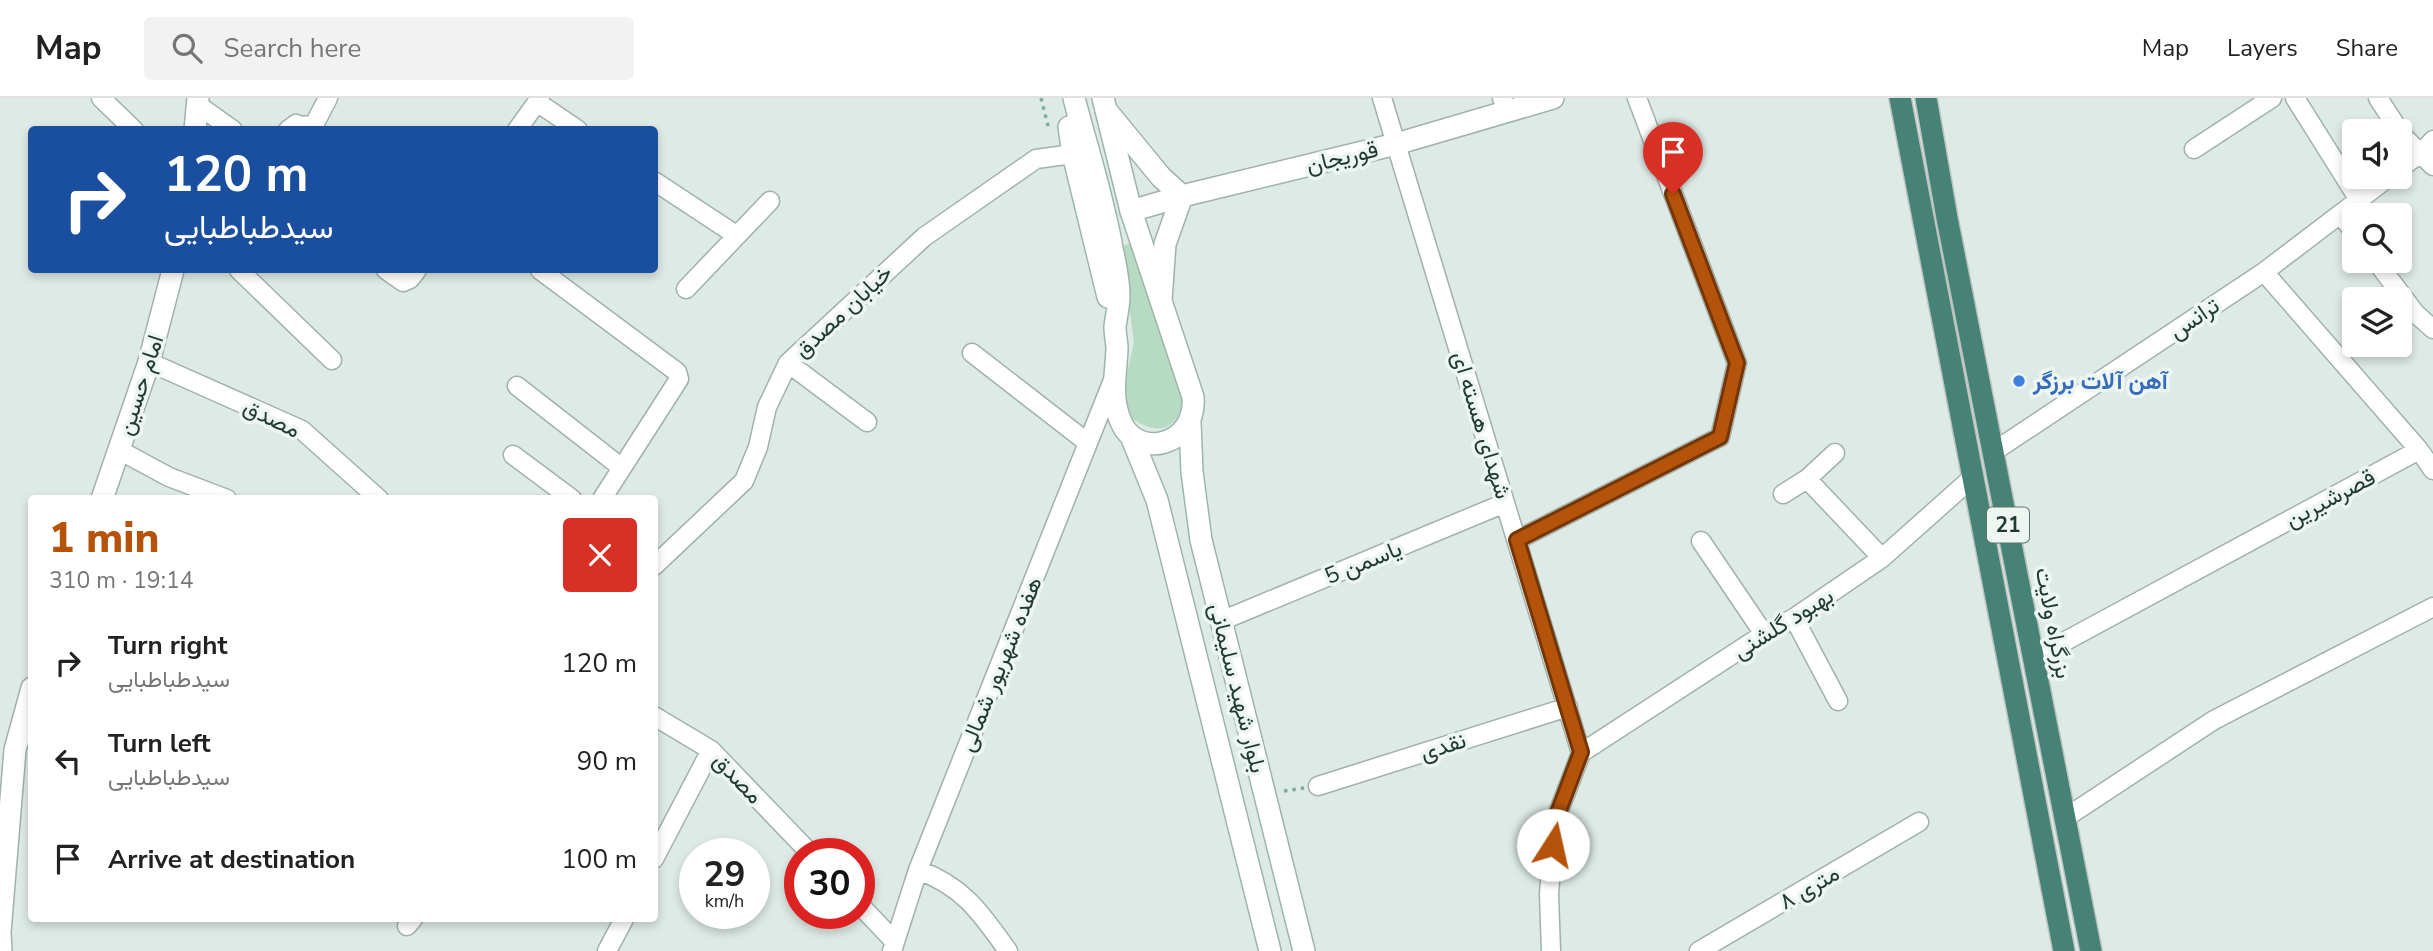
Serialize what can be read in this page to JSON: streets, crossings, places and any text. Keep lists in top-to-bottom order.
{
  "streets": {
    "highway": ["21", "بزرگراه ولایت"],
    "main road": ["قوریجان", "امام حسین", "بلوار شهید سلیمانی"],
    "street": [
      "خیابان مصدق",
      "ترانس",
      "مصدق",
      "شهدای هسته ای",
      "قصرشیرین",
      "یاسمن 5",
      "بهبود گلشنی",
      "هفده شهریور شمالی",
      "نقدی",
      "۸ متری"
    ]
  },
  "crossings": [
    ["قوریجان", "شهدای هسته ای"],
    ["قوریجان", "بلوار شهید سلیمانی"],
    ["ترانس", "بزرگراه ولایت"],
    ["امام حسین", "مصدق"],
    ["شهدای هسته ای", "یاسمن 5"],
    ["شهدای هسته ای", "بهبود گلشنی"],
    ["شهدای هسته ای", "نقدی"],
    ["قصرشیرین", "بزرگراه ولایت"],
    ["21", "بهبود گلشنی"],
    ["یاسمن 5", "بلوار شهید سلیمانی"],
    ["هفده شهریور شمالی", "بلوار شهید سلیمانی"]
  ],
  "places": ["آهن آلات برزگر"],
  "page": {
    "header": "Map",
    "search": "Search here",
    "nav": ["Map", "Layers", "Share"],
    "turn": ["120 m", "سیدطباطبایی"],
    "heading": ["1 min", "310 m · 19:14"],
    "list": [
      {
        "name": "Turn right",
        "note": "سیدطباطبایی",
        "value": "120 m"
      },
      {
        "name": "Turn left",
        "note": "سیدطباطبایی",
        "value": "90 m"
      },
      {
        "name": "Arrive at destination",
        "value": "100 m"
      }
    ],
    "speed": "29 km/h",
    "limit": "30"
  }
}
